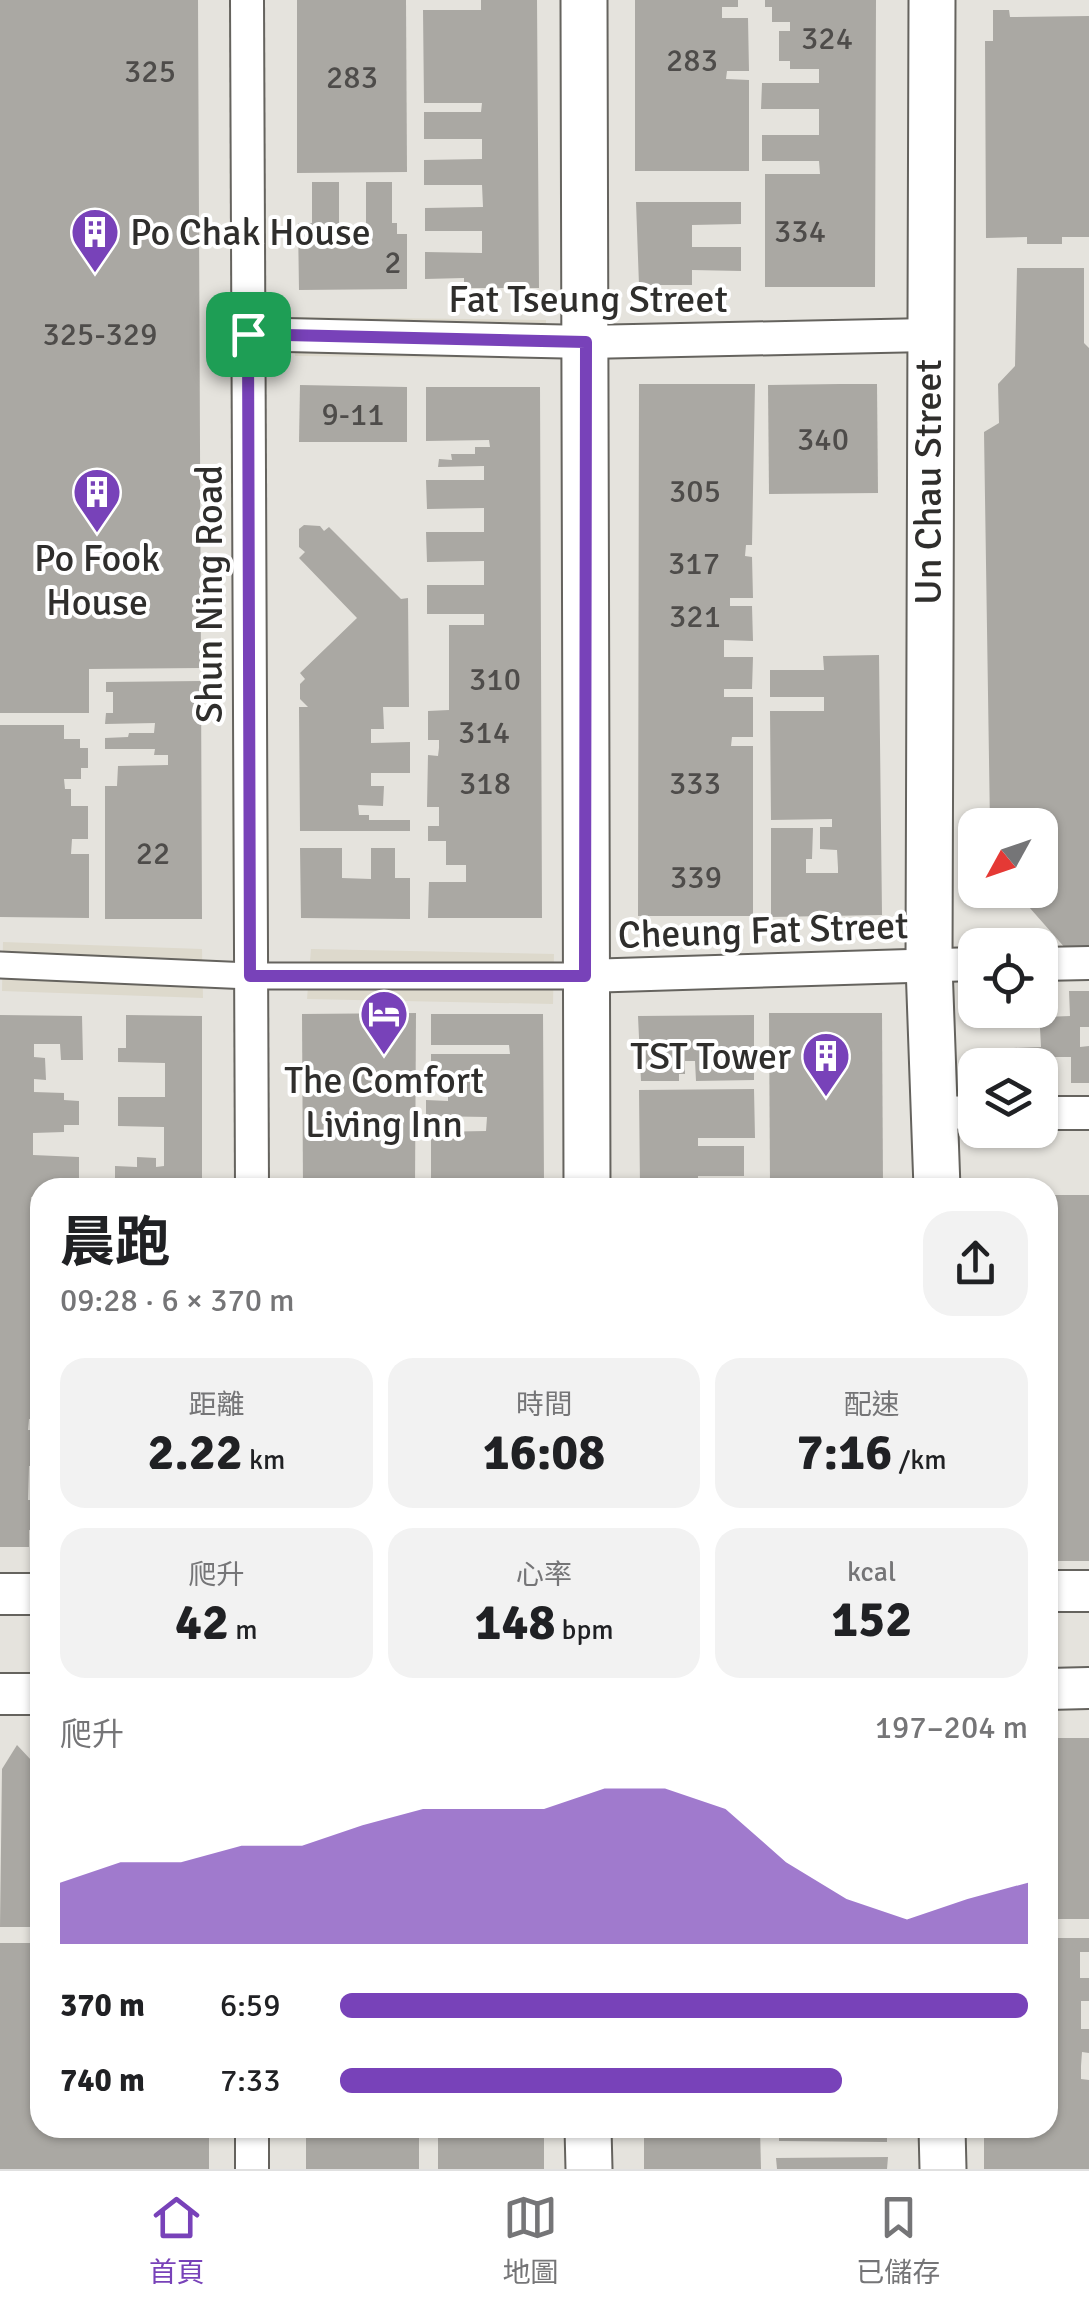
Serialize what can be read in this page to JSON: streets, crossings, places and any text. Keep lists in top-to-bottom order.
{
  "streets": {
    "main road": ["Un Chau Street"],
    "street": ["Fat Tseung Street", "Shun Ning Road", "Cheung Fat Street"]
  },
  "crossings": [
    ["Fat Tseung Street", "Un Chau Street"],
    ["Fat Tseung Street", "Shun Ning Road"],
    ["Un Chau Street", "Cheung Fat Street"],
    ["Shun Ning Road", "Cheung Fat Street"]
  ],
  "places": {
    "building": ["Po Chak House", "Po Fook House", "TST Tower"],
    "hotel": ["The Comfort Living Inn"]
  },
  "house_numbers": [
    "324",
    "283",
    "325",
    "283",
    "334",
    "2",
    "325-329",
    "9-11",
    "340",
    "305",
    "317",
    "321",
    "310",
    "314",
    "318",
    "333",
    "22",
    "339"
  ],
  "north": "bottom left",
  "page": {
    "heading": ["晨跑", "09:28 · 6 × 370 m"],
    "stats": [
      ["距離", "2.22 km"],
      ["時間", "16:08"],
      ["配速", "7:16 /km"],
      ["爬升", "42 m"],
      ["心率", "148 bpm"],
      ["kcal", "152"]
    ],
    "chart": ["爬升", "197–204 m"],
    "list": [
      {
        "name": "370 m",
        "note": "6:59"
      },
      {
        "name": "740 m",
        "note": "7:33"
      }
    ],
    "tabs": ["首頁", "地圖", "已儲存"]
  }
}
